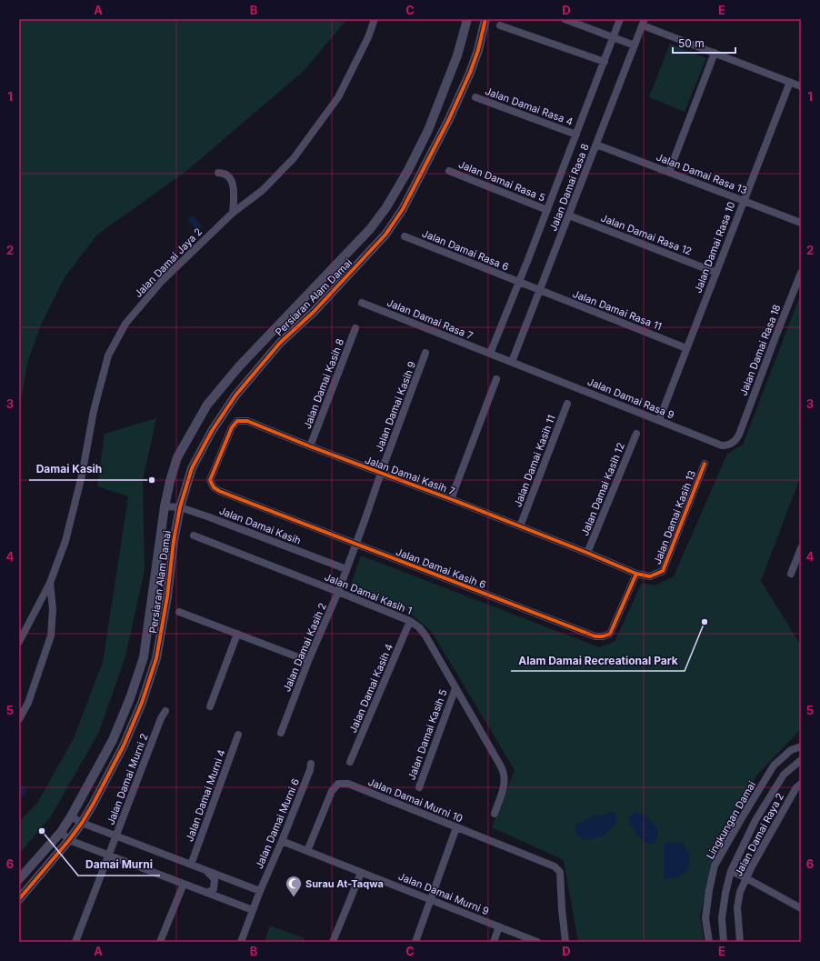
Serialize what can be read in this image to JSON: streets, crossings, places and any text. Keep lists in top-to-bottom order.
{
  "streets": {
    "street": [
      "Jalan Damai Rasa 4",
      "Jalan Damai Rasa 13",
      "Jalan Damai Rasa 5",
      "Jalan Damai Rasa 8",
      "Jalan Damai Rasa 12",
      "Jalan Damai Rasa 10",
      "Jalan Damai Rasa 6",
      "Jalan Damai Jaya 2",
      "Persiaran Alam Damai",
      "Jalan Damai Rasa 11",
      "Jalan Damai Rasa 7",
      "Jalan Damai Rasa 18",
      "Jalan Damai Kasih 8",
      "Jalan Damai Rasa 9",
      "Jalan Damai Kasih 9",
      "Jalan Damai Kasih 11",
      "Jalan Damai Kasih 7",
      "Jalan Damai Kasih 12",
      "Jalan Damai Kasih 13",
      "Jalan Damai Kasih",
      "Jalan Damai Kasih 6",
      "Jalan Damai Kasih 1",
      "Jalan Damai Kasih 2",
      "Jalan Damai Kasih 4",
      "Jalan Damai Kasih 5",
      "Jalan Damai Murni 2",
      "Jalan Damai Murni 4",
      "Jalan Damai Murni 10",
      "Lingkungan Damai",
      "Jalan Damai Murni 6",
      "Jalan Damai Raya 2",
      "Jalan Damai Murni 9"
    ]
  },
  "crossings": [
    ["Jalan Damai Rasa 4", "Jalan Damai Rasa 8"],
    ["Jalan Damai Rasa 13", "Jalan Damai Rasa 8"],
    ["Jalan Damai Rasa 13", "Jalan Damai Rasa 10"],
    ["Jalan Damai Rasa 5", "Jalan Damai Rasa 8"],
    ["Jalan Damai Rasa 8", "Jalan Damai Rasa 12"],
    ["Jalan Damai Rasa 8", "Jalan Damai Rasa 6"],
    ["Jalan Damai Rasa 8", "Jalan Damai Rasa 11"],
    ["Jalan Damai Rasa 8", "Jalan Damai Rasa 7"],
    ["Jalan Damai Rasa 8", "Jalan Damai Rasa 9"],
    ["Jalan Damai Rasa 12", "Jalan Damai Rasa 10"],
    ["Jalan Damai Rasa 10", "Jalan Damai Rasa 11"],
    ["Jalan Damai Rasa 10", "Jalan Damai Rasa 9"],
    ["Jalan Damai Rasa 6", "Jalan Damai Rasa 11"],
    ["Persiaran Alam Damai", "Jalan Damai Kasih"],
    ["Jalan Damai Rasa 7", "Jalan Damai Rasa 9"],
    ["Jalan Damai Rasa 18", "Jalan Damai Rasa 9"],
    ["Jalan Damai Kasih 8", "Jalan Damai Kasih 7"],
    ["Jalan Damai Kasih 9", "Jalan Damai Kasih 7"],
    ["Jalan Damai Kasih 9", "Jalan Damai Kasih"],
    ["Jalan Damai Kasih 9", "Jalan Damai Kasih 6"],
    ["Jalan Damai Kasih 9", "Jalan Damai Kasih 2"],
    ["Jalan Damai Kasih 11", "Jalan Damai Kasih 7"],
    ["Jalan Damai Kasih 7", "Jalan Damai Kasih 12"],
    ["Jalan Damai Kasih 7", "Jalan Damai Kasih 13"],
    ["Jalan Damai Kasih 7", "Jalan Damai Kasih 6"],
    ["Jalan Damai Kasih 13", "Jalan Damai Kasih 6"],
    ["Jalan Damai Kasih", "Jalan Damai Kasih 2"],
    ["Jalan Damai Kasih 1", "Jalan Damai Kasih 2"],
    ["Jalan Damai Kasih 1", "Jalan Damai Kasih 4"],
    ["Jalan Damai Kasih 1", "Jalan Damai Kasih 5"],
    ["Jalan Damai Murni 10", "Jalan Damai Murni 9"],
    ["Jalan Damai Murni 6", "Jalan Damai Murni 9"]
  ],
  "places": {
    "other": ["Damai Kasih", "Alam Damai Recreational Park", "Damai Murni"],
    "mosque": ["Surau At-Taqwa"]
  },
  "scale_bar": "50 m",
  "grid": {
    "columns": [
      "A",
      "B",
      "C",
      "D",
      "E"
    ],
    "rows": [
      "1",
      "2",
      "3",
      "4",
      "5",
      "6"
    ]
  }
}
